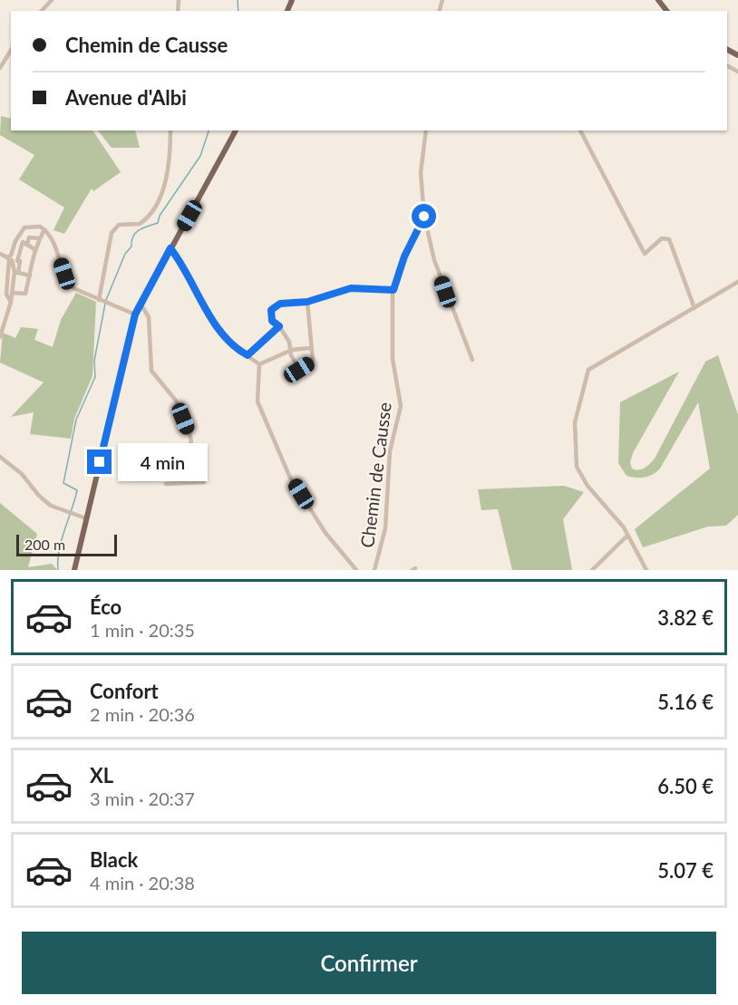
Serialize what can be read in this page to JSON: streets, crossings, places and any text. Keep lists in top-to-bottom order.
{
  "streets": {
    "street": ["Chemin de Causse"]
  },
  "scale_bar": "200 m",
  "page": {
    "banner": ["Chemin de Causse", "Avenue d'Albi"],
    "bubble": "4 min",
    "scale": "200 m",
    "list": [
      {
        "name": "Éco",
        "note": "1 min · 20:35",
        "value": "3.82 €"
      },
      {
        "name": "Confort",
        "note": "2 min · 20:36",
        "value": "5.16 €"
      },
      {
        "name": "XL",
        "note": "3 min · 20:37",
        "value": "6.50 €"
      },
      {
        "name": "Black",
        "note": "4 min · 20:38",
        "value": "5.07 €"
      }
    ],
    "buttons": "Confirmer"
  }
}
